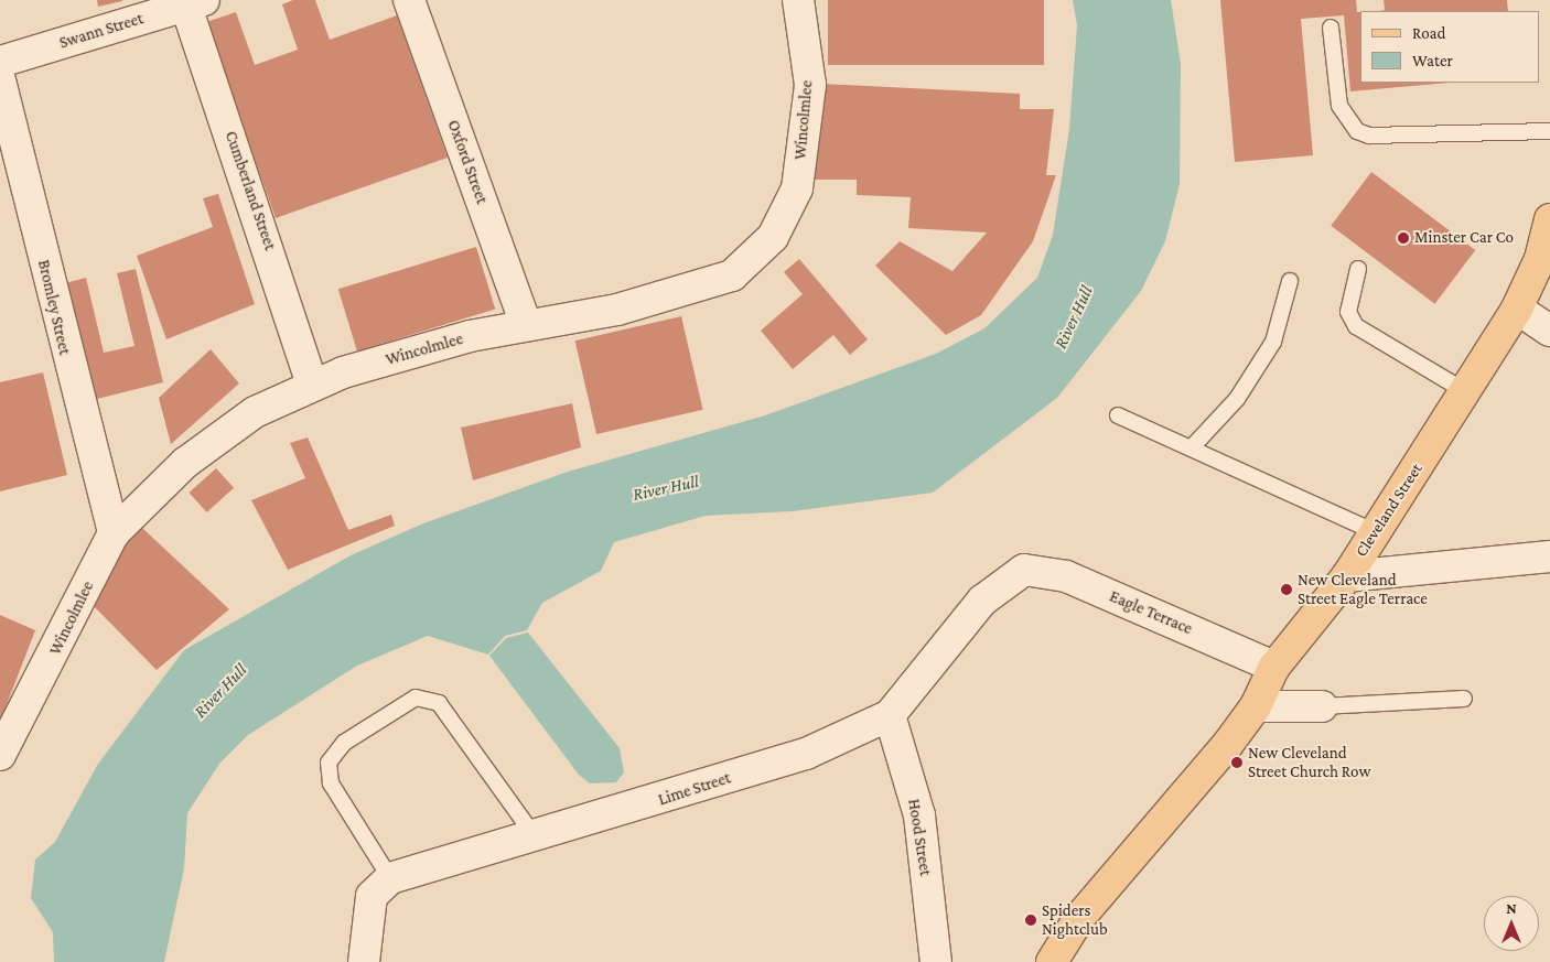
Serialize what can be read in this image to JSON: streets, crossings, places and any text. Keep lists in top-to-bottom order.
{
  "streets": {
    "main road": ["Cleveland Street"],
    "street": [
      "Swann Street",
      "Wincolmlee",
      "Oxford Street",
      "Cumberland Street",
      "Bromley Street",
      "Eagle Terrace",
      "Lime Street",
      "Hood Street"
    ]
  },
  "crossings": [
    ["Swann Street", "Cumberland Street"],
    ["Wincolmlee", "Oxford Street"],
    ["Wincolmlee", "Cumberland Street"],
    ["Wincolmlee", "Bromley Street"],
    ["Cleveland Street", "Eagle Terrace"],
    ["Eagle Terrace", "Lime Street"],
    ["Lime Street", "Hood Street"]
  ],
  "water": ["River Hull"],
  "places": [
    "Minster Car Co",
    "New Cleveland Street Eagle Terrace",
    "New Cleveland Street Church Row",
    "Spiders Nightclub"
  ],
  "legend": ["Road", "Water"],
  "north": "top"
}
